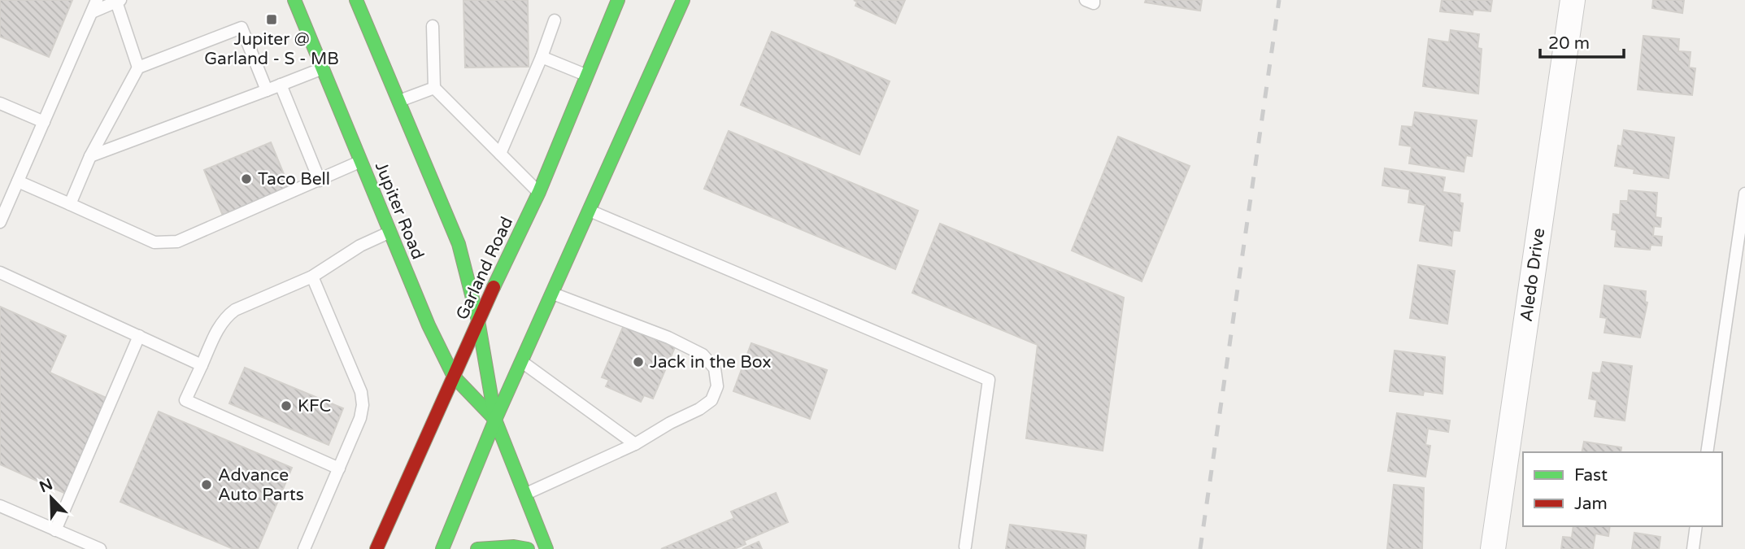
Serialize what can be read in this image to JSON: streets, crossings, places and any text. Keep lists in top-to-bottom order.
{
  "streets": {
    "main road": ["Jupiter Road", "Garland Road"],
    "street": ["Aledo Drive"]
  },
  "crossings": [
    ["Jupiter Road", "Garland Road"]
  ],
  "places": {
    "transit": ["Jupiter @ Garland - S - MB"],
    "other": [
      "Taco Bell",
      "Jack in the Box",
      "KFC",
      "Advance Auto Parts"
    ]
  },
  "legend": ["Fast", "Jam"],
  "scale_bar": "20 m",
  "north": "top left"
}
